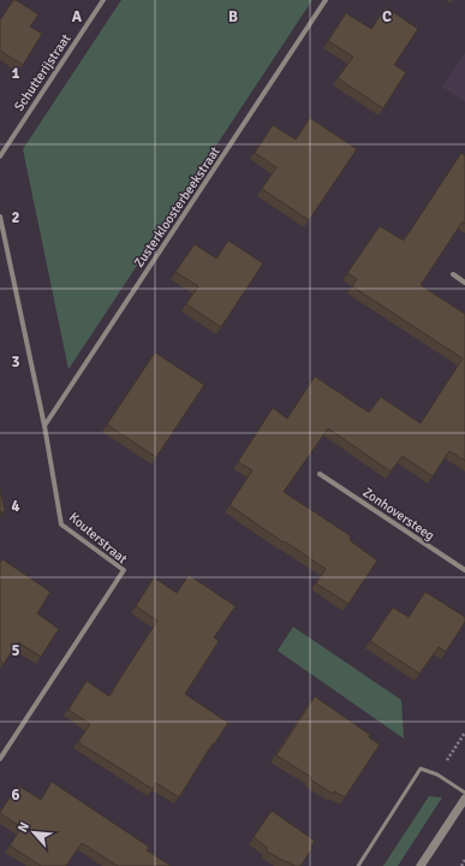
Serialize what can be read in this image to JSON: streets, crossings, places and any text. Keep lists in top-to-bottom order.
{
  "streets": {
    "street": [
      "Schutterijstraat",
      "Zusterkloosterbeekstraat",
      "Zonhoversteeg",
      "Kouterstraat"
    ]
  },
  "crossings": [
    ["Zusterkloosterbeekstraat", "Kouterstraat"]
  ],
  "north": "top left",
  "grid": {
    "columns": ["A", "B", "C"],
    "rows": [
      "1",
      "2",
      "3",
      "4",
      "5",
      "6"
    ]
  }
}
